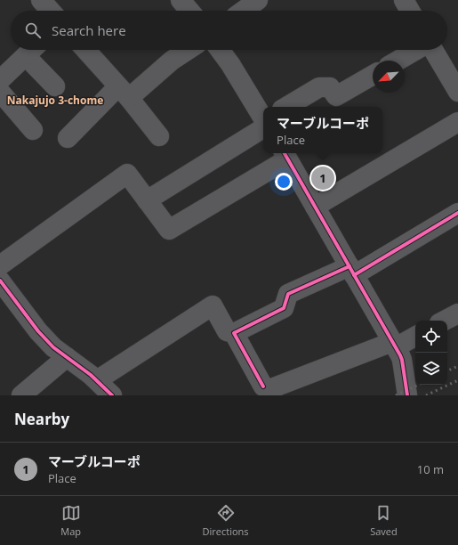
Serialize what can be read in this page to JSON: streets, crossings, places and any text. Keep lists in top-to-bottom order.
{
  "districts": ["Nakajujo 3-chome"],
  "north": "bottom left",
  "page": {
    "search": "Search here",
    "popup": ["マーブルコーポ", "Place"],
    "pins": "1",
    "heading": "Nearby",
    "list": [
      {
        "mark": "1",
        "name": "マーブルコーポ",
        "note": "Place",
        "value": "10 m"
      }
    ],
    "nav": ["Map", "Directions", "Saved"]
  }
}
